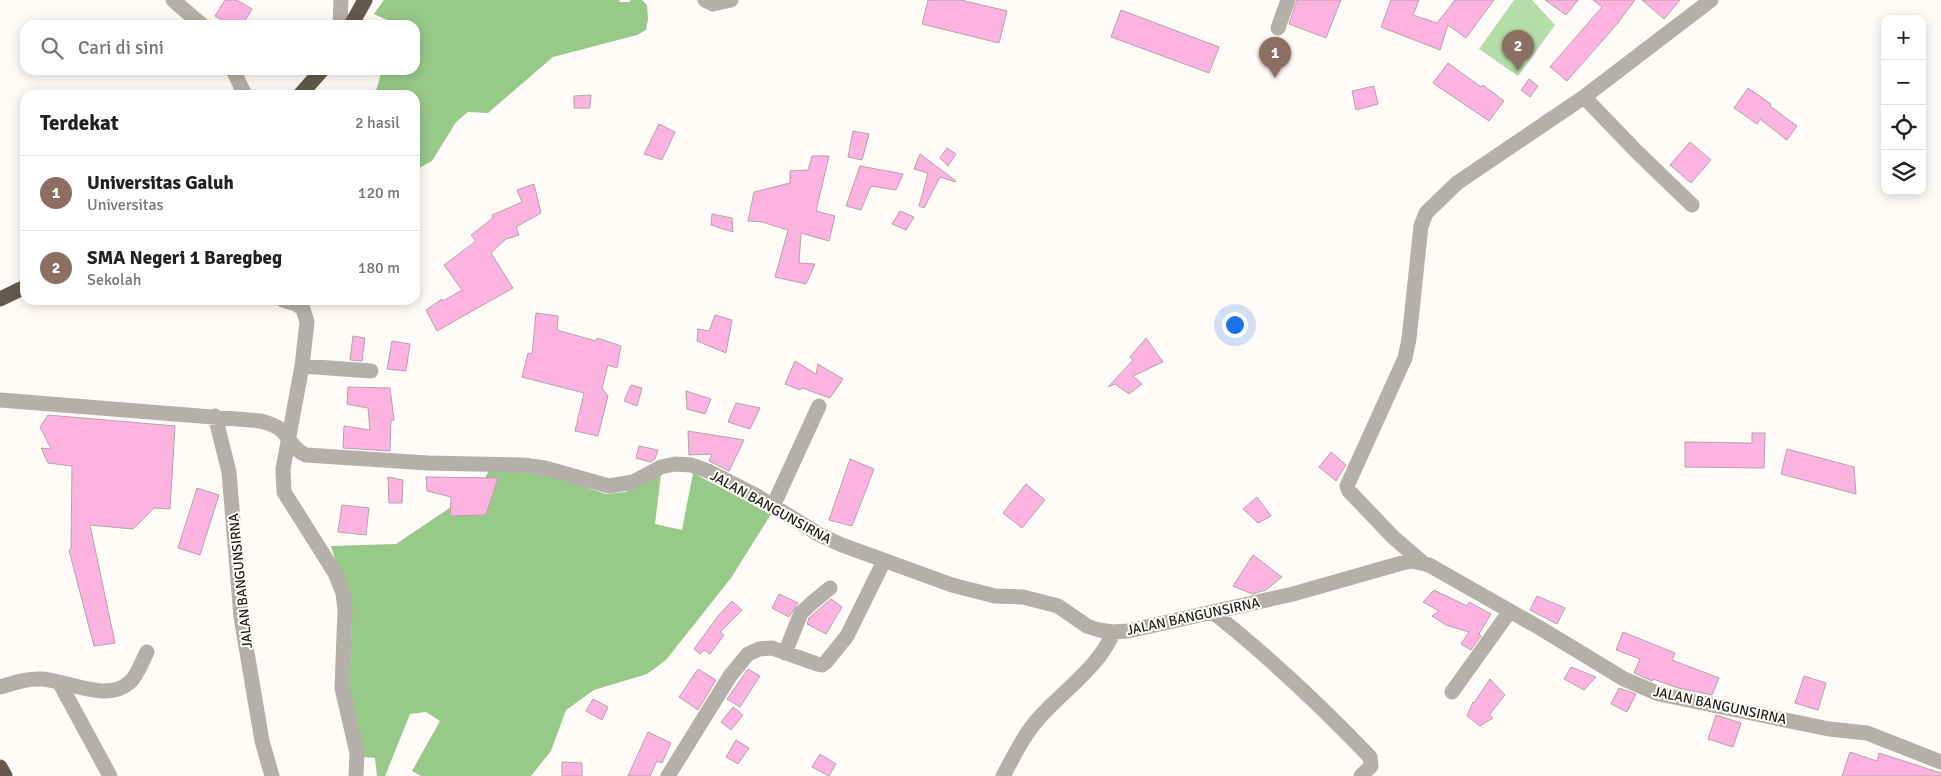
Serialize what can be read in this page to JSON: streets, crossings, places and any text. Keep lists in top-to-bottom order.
{
  "streets": {
    "street": ["JALAN BANGUNSIRNA"]
  },
  "page": {
    "map_buttons": ["+", "−"],
    "search": "Cari di sini",
    "pins": ["2", "1"],
    "heading": ["Terdekat", "2 hasil"],
    "list": [
      {
        "mark": "1",
        "name": "Universitas Galuh",
        "note": "Universitas",
        "value": "120 m"
      },
      {
        "mark": "2",
        "name": "SMA Negeri 1 Baregbeg",
        "note": "Sekolah",
        "value": "180 m"
      }
    ]
  }
}
